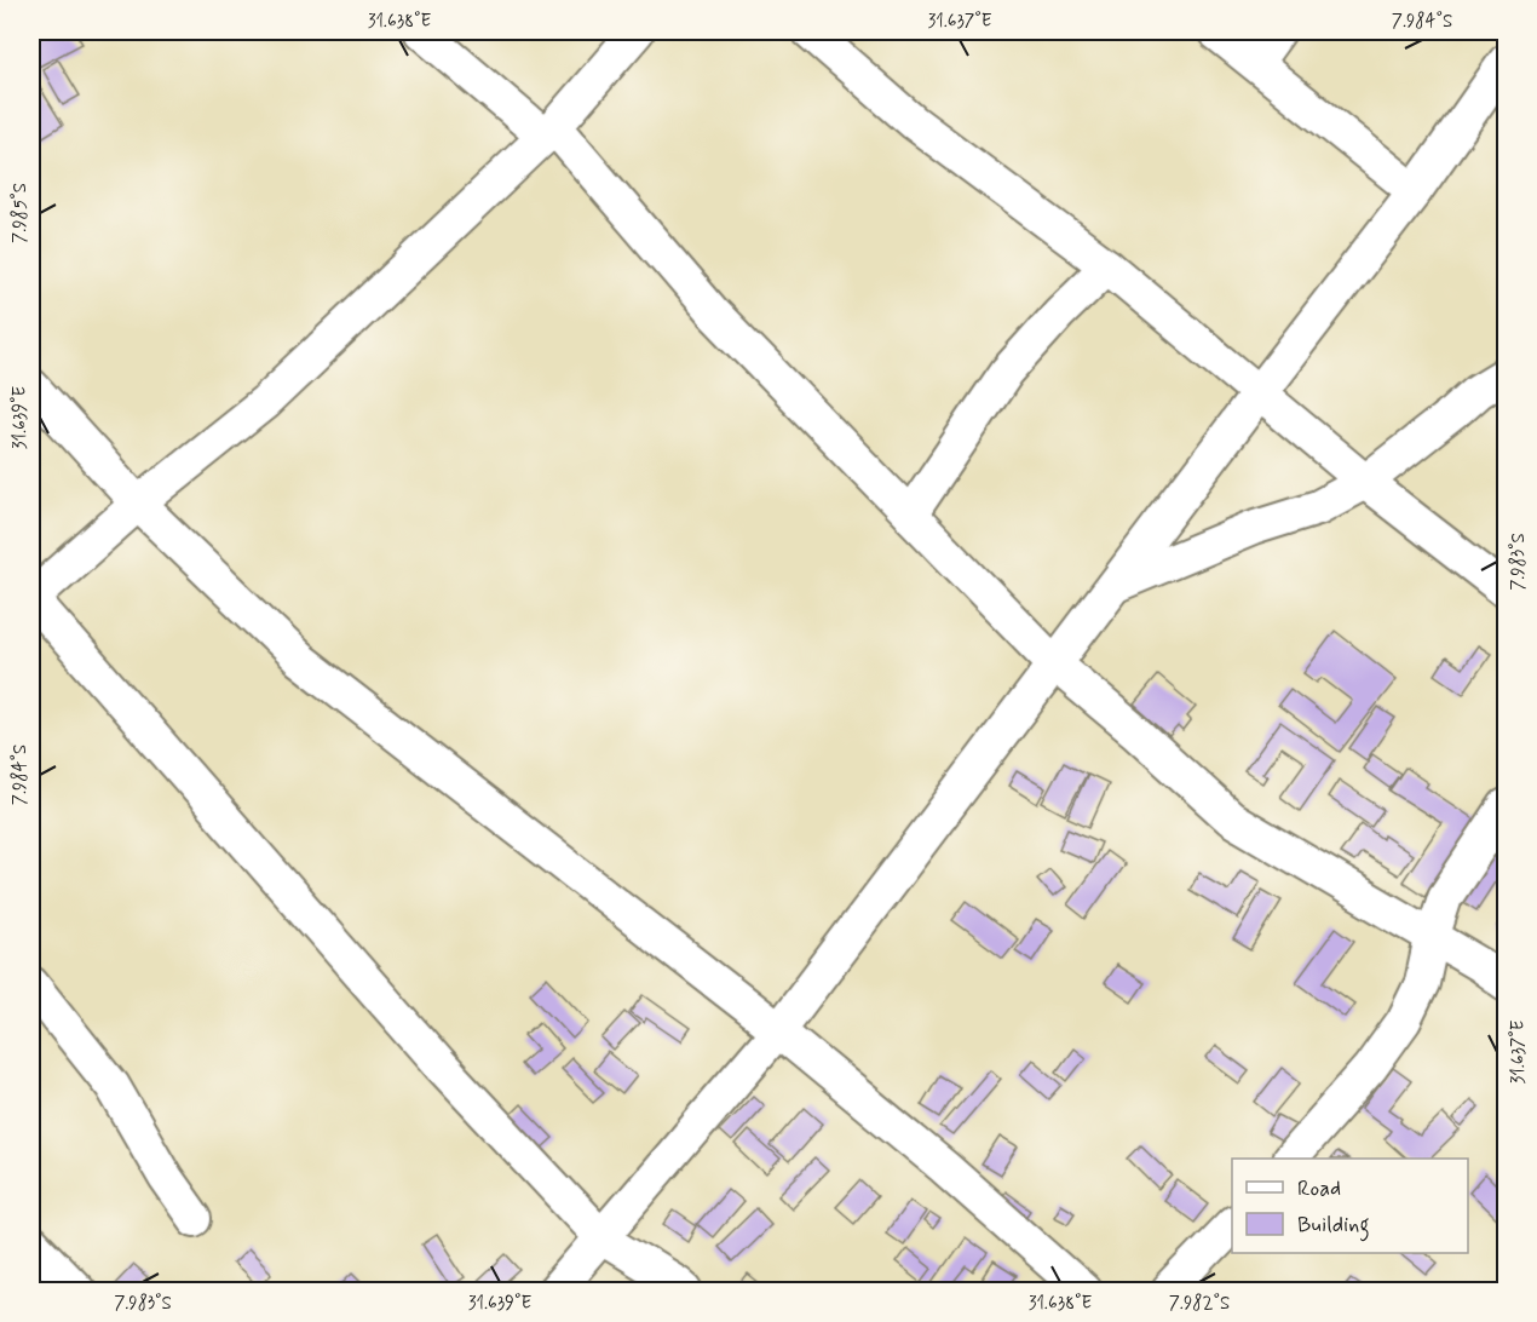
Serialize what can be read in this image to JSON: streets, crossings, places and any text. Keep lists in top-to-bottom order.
{
  "legend": ["Road", "Building"],
  "coordinates": [
    "31.638°E",
    "31.637°E",
    "7.984°S",
    "7.985°S",
    "31.639°E",
    "7.983°S",
    "7.982°S"
  ]
}
